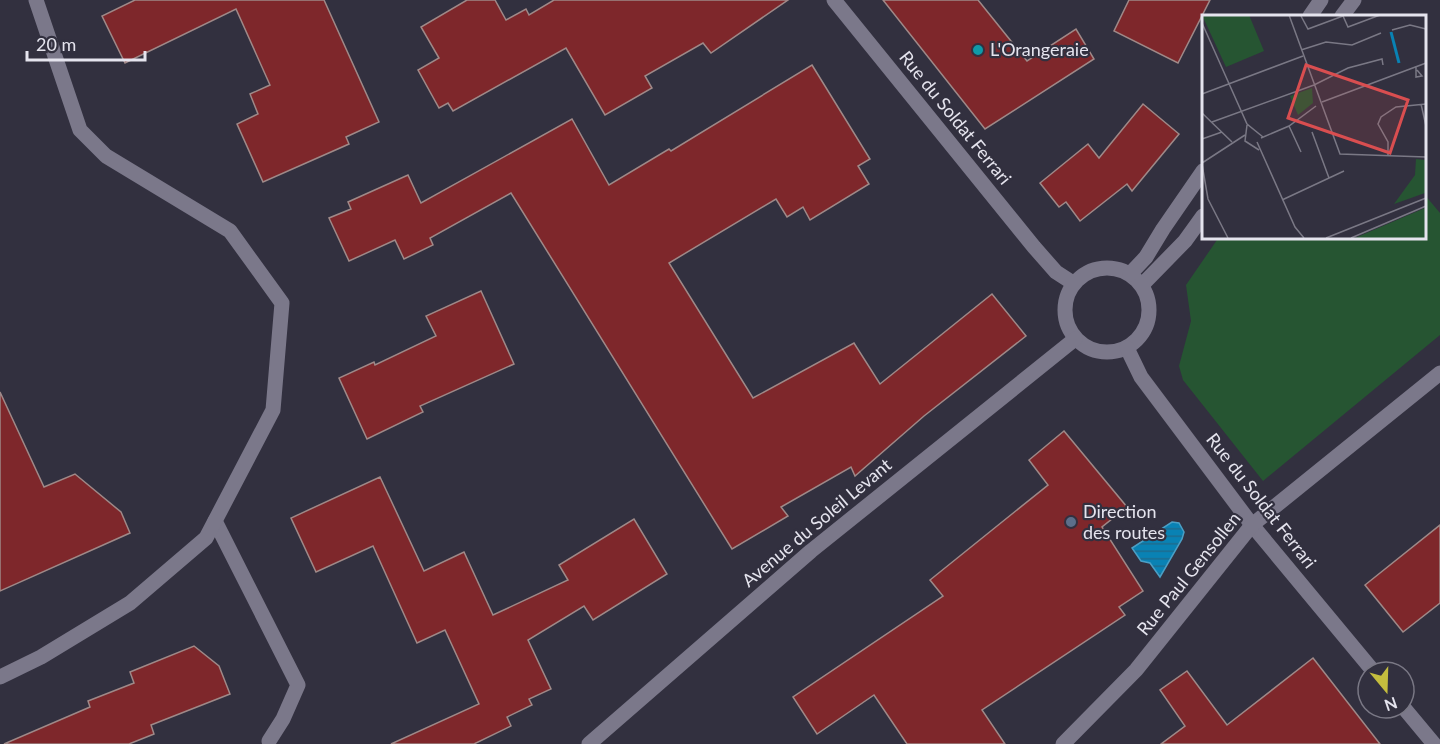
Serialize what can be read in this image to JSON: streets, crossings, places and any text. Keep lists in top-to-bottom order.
{
  "streets": {
    "street": ["Rue du Soldat Ferrari", "Avenue du Soleil Levant", "Rue Paul Gensollen"]
  },
  "crossings": [
    ["Rue du Soldat Ferrari", "Avenue du Soleil Levant"],
    ["Rue du Soldat Ferrari", "Rue Paul Gensollen"]
  ],
  "places": ["L'Orangeraie", "Direction des routes"],
  "scale_bar": "20 m",
  "north": "bottom"
}
